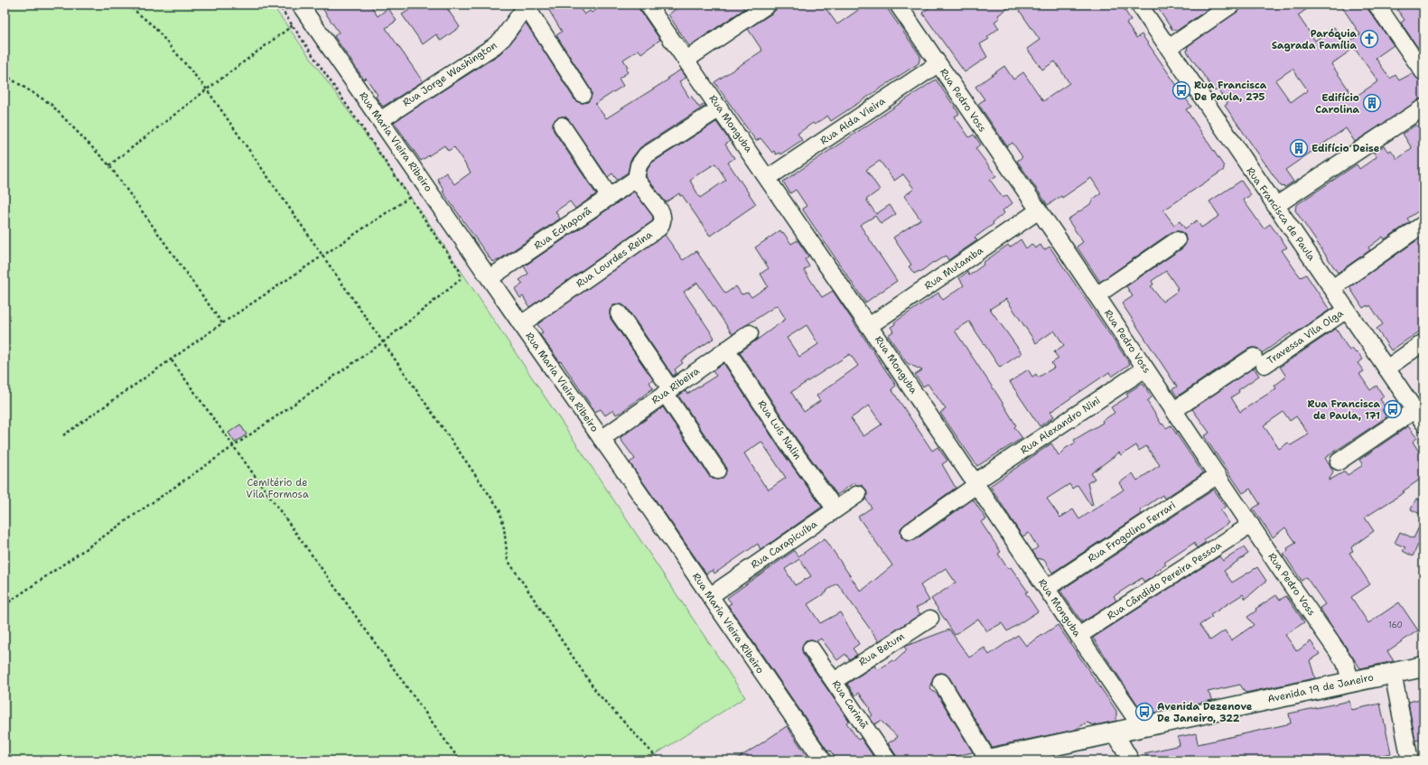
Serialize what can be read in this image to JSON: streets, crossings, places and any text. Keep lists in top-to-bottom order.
{
  "streets": {
    "main road": ["Avenida 19 de Janeiro"],
    "street": [
      "Rua Jorge Washington",
      "Rua Pedro Voss",
      "Rua Alda Vieira",
      "Rua Monguba",
      "Rua Maria Vieira Ribeiro",
      "Rua Francisca de Paula",
      "Rua Echaporã",
      "Rua Lourdes Reina",
      "Rua Mutamba",
      "Travessa Vila Olga",
      "Rua Ribeira",
      "Rua Alexandro Nini",
      "Rua Luís Nalin",
      "Rua Frogolino Ferrari",
      "Rua Carapicuíba",
      "Rua Cândido Pereira Pessoa",
      "Rua Betum",
      "Rua Carimã"
    ]
  },
  "crossings": [
    ["Rua Jorge Washington", "Rua Maria Vieira Ribeiro"],
    ["Rua Pedro Voss", "Rua Alda Vieira"],
    ["Rua Pedro Voss", "Rua Mutamba"],
    ["Rua Pedro Voss", "Travessa Vila Olga"],
    ["Rua Pedro Voss", "Rua Alexandro Nini"],
    ["Rua Pedro Voss", "Rua Frogolino Ferrari"],
    ["Rua Pedro Voss", "Rua Cândido Pereira Pessoa"],
    ["Rua Pedro Voss", "Avenida 19 de Janeiro"],
    ["Rua Alda Vieira", "Rua Monguba"],
    ["Rua Monguba", "Rua Mutamba"],
    ["Rua Monguba", "Rua Alexandro Nini"],
    ["Rua Monguba", "Rua Frogolino Ferrari"],
    ["Rua Monguba", "Rua Cândido Pereira Pessoa"],
    ["Rua Monguba", "Avenida 19 de Janeiro"],
    ["Rua Maria Vieira Ribeiro", "Rua Echaporã"],
    ["Rua Maria Vieira Ribeiro", "Rua Lourdes Reina"],
    ["Rua Maria Vieira Ribeiro", "Rua Ribeira"],
    ["Rua Maria Vieira Ribeiro", "Rua Carapicuíba"],
    ["Rua Francisca de Paula", "Travessa Vila Olga"],
    ["Rua Echaporã", "Rua Lourdes Reina"],
    ["Rua Ribeira", "Rua Luís Nalin"],
    ["Rua Luís Nalin", "Rua Carapicuíba"],
    ["Rua Betum", "Rua Carimã"]
  ],
  "parks": ["Cemitério de Vila Formosa"],
  "places": {
    "church": ["Paróquia Sagrada Família"],
    "bus stop": ["Rua Francisca De Paula, 275", "Rua Francisca de Paula, 171", "Avenida Dezenove De Janeiro, 322"],
    "building": ["Edifício Carolina", "Edifício Deise"]
  },
  "house_numbers": ["160"]
}
